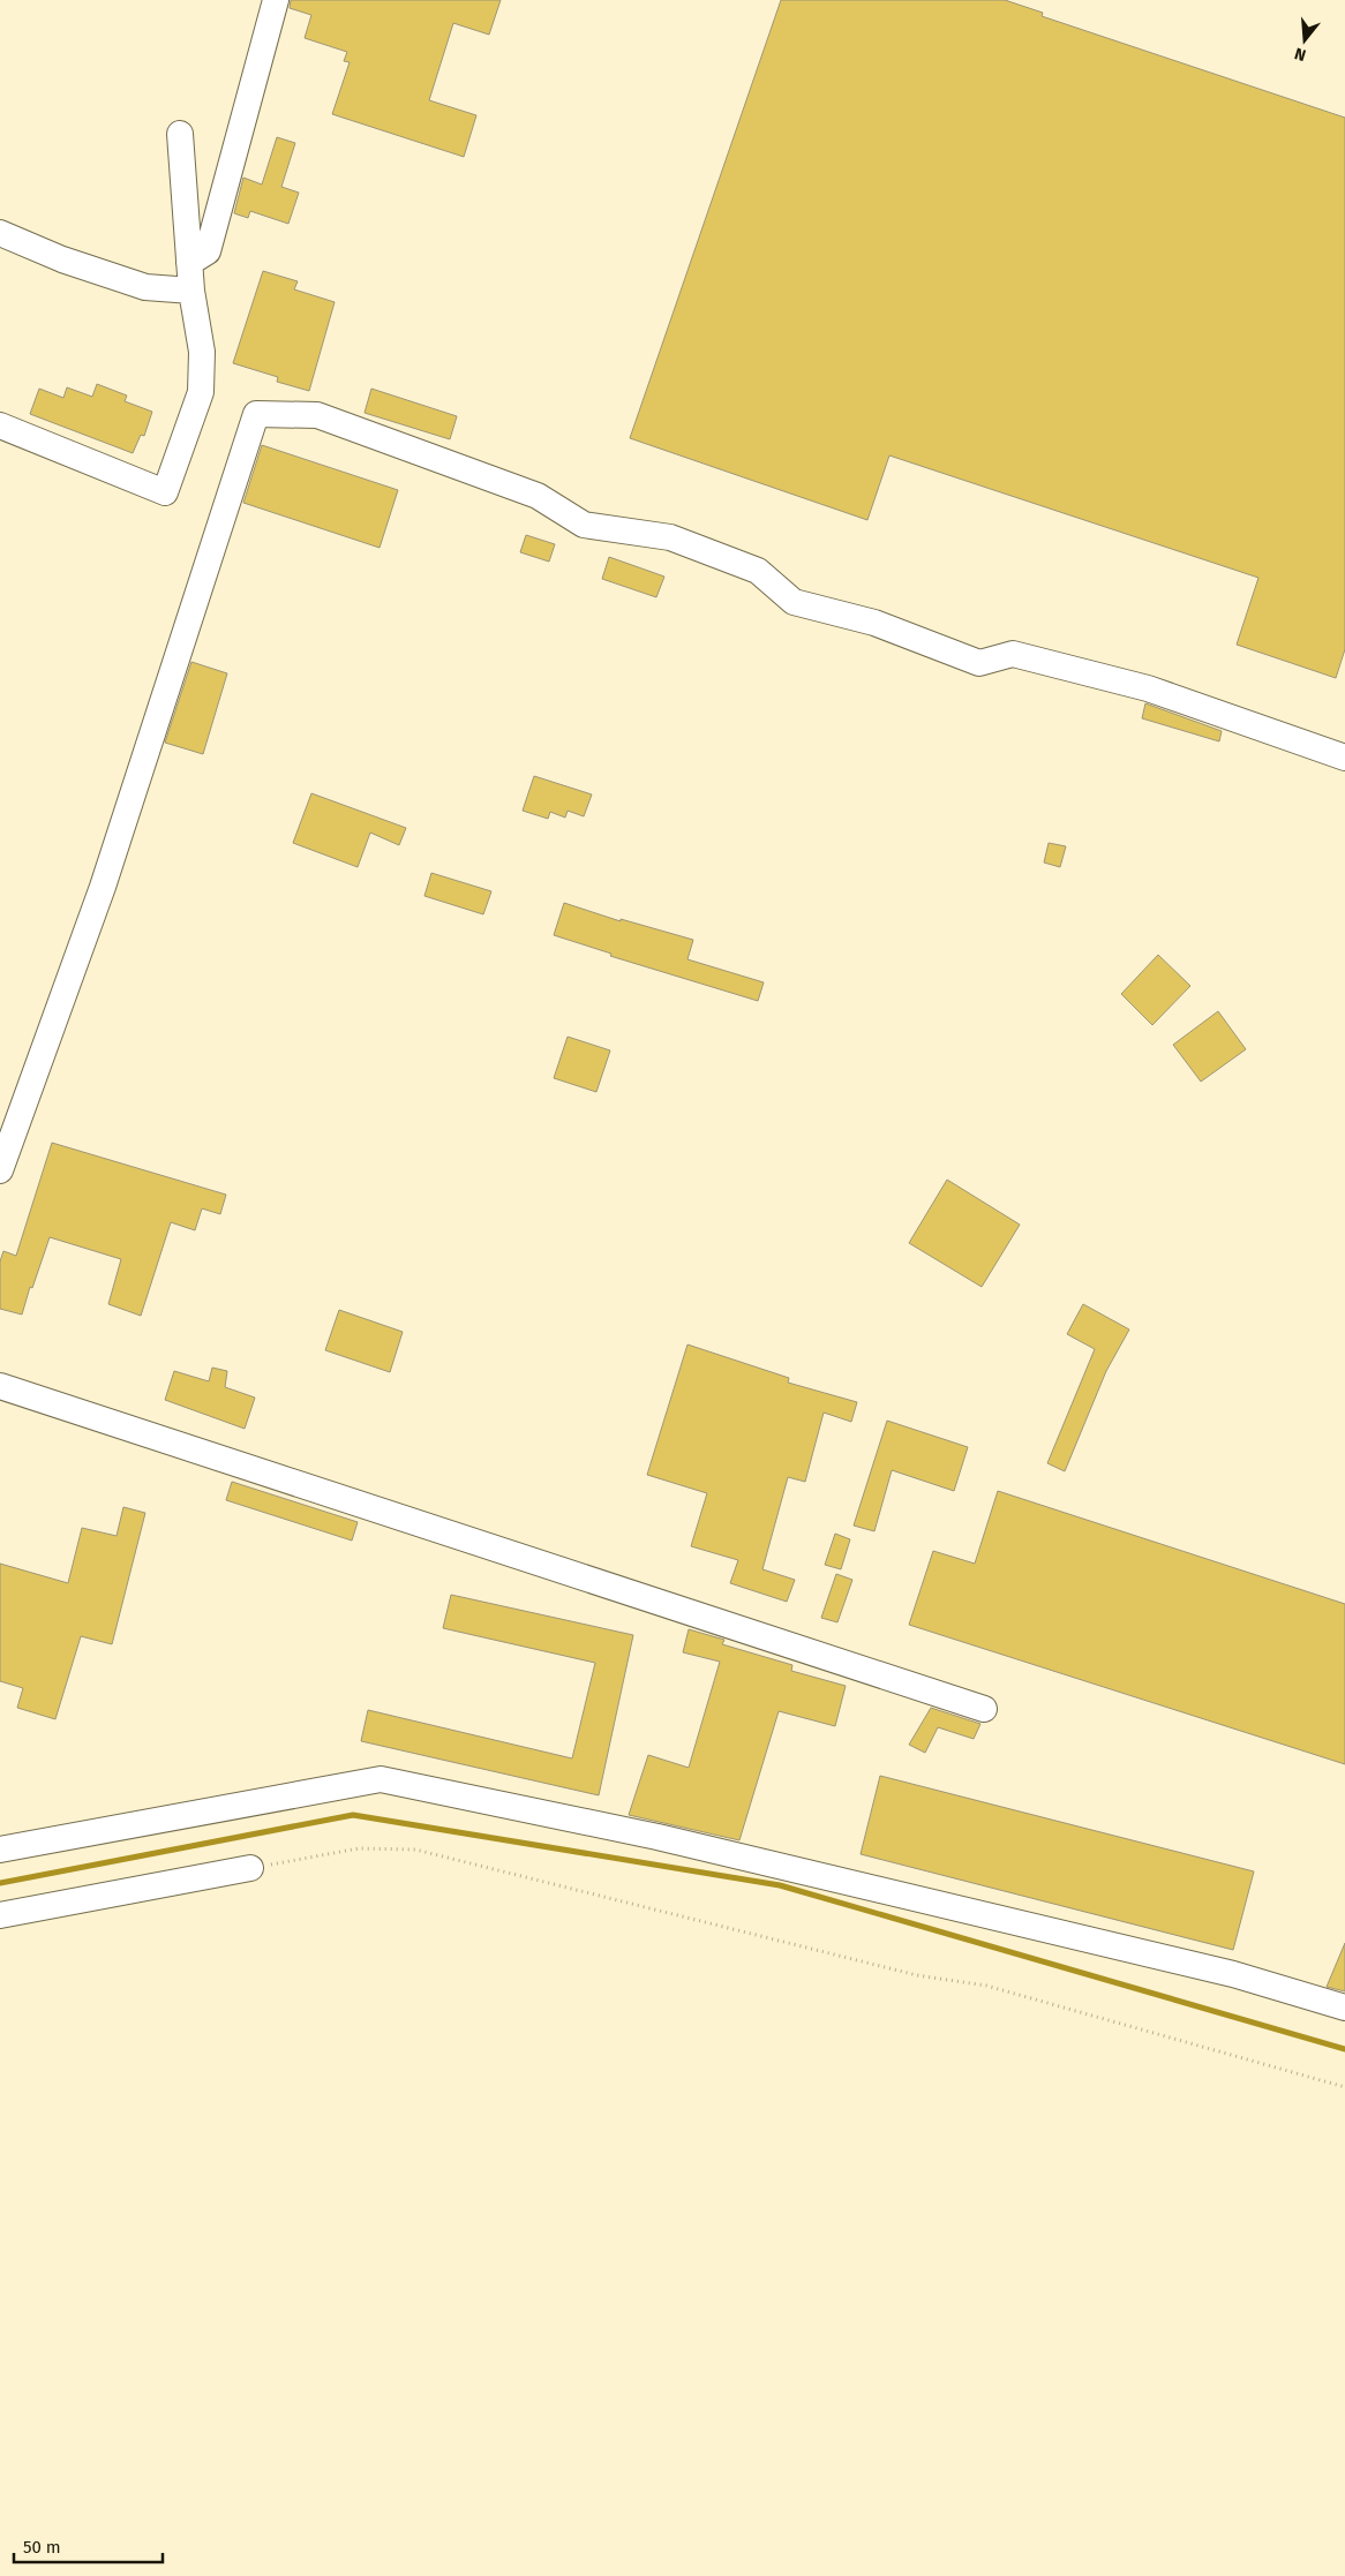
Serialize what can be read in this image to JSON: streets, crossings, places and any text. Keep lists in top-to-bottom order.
{
  "scale_bar": "50 m",
  "north": "bottom"
}
